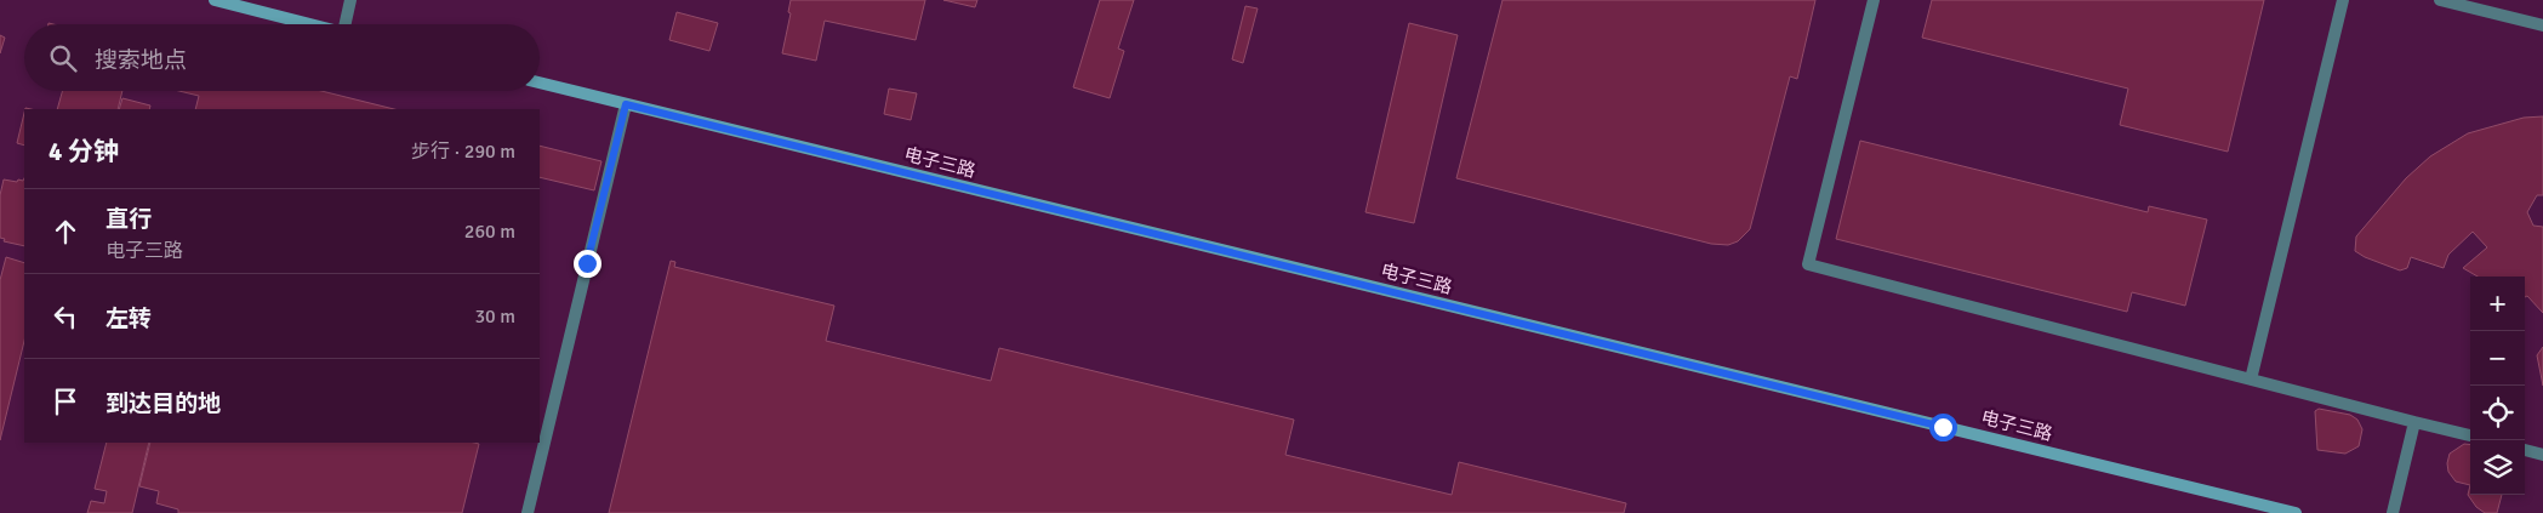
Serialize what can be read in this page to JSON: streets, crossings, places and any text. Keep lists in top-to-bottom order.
{
  "streets": {
    "street": ["电子三路"]
  },
  "page": {
    "search": "搜索地点",
    "heading": ["4 分钟", "步行 · 290 m"],
    "list": [
      ["直行", "电子三路", "260 m"],
      ["左转", "30 m"],
      "到达目的地"
    ],
    "map_buttons": ["+", "−"]
  }
}
